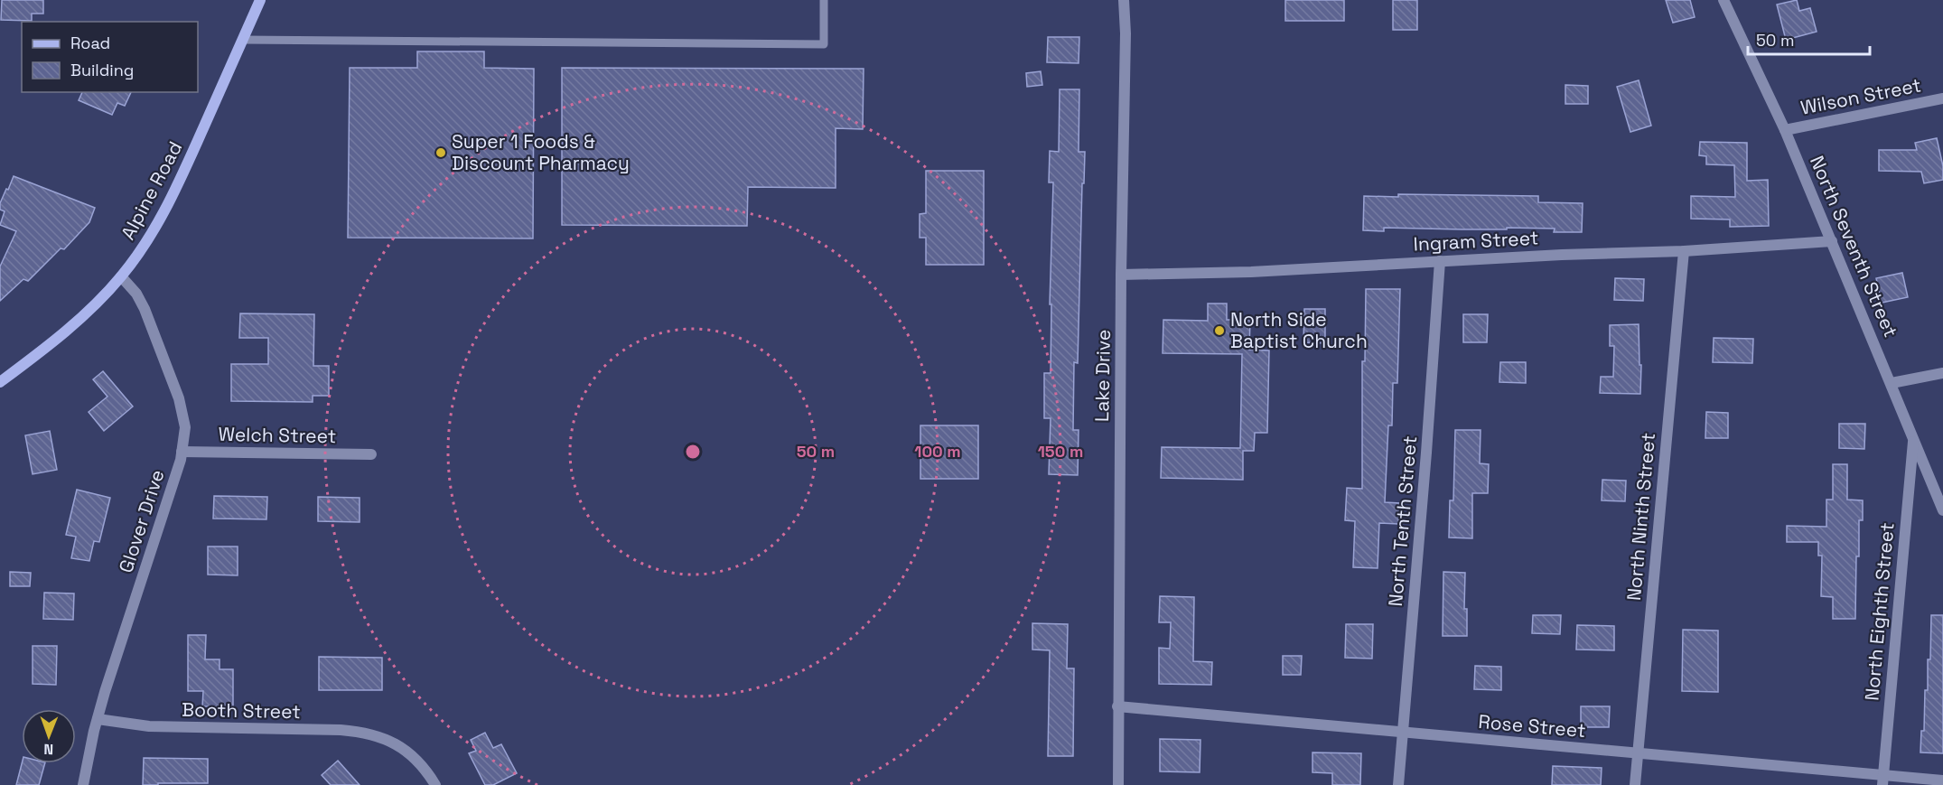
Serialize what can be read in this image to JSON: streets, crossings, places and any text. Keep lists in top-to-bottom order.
{
  "streets": {
    "main road": ["Alpine Road"],
    "street": [
      "Wilson Street",
      "Ingram Street",
      "North Seventh Street",
      "Lake Drive",
      "Welch Street",
      "North Ninth Street",
      "Glover Drive",
      "North Tenth Street",
      "North Eighth Street",
      "Booth Street",
      "Rose Street"
    ]
  },
  "crossings": [
    ["Wilson Street", "North Seventh Street"],
    ["Alpine Road", "Glover Drive"],
    ["Ingram Street", "North Seventh Street"],
    ["Ingram Street", "Lake Drive"],
    ["Ingram Street", "North Ninth Street"],
    ["Ingram Street", "North Tenth Street"],
    ["North Seventh Street", "North Eighth Street"],
    ["Lake Drive", "Rose Street"],
    ["Welch Street", "Glover Drive"],
    ["North Ninth Street", "Rose Street"],
    ["Glover Drive", "Booth Street"],
    ["North Tenth Street", "Rose Street"],
    ["North Eighth Street", "Rose Street"]
  ],
  "places": ["Super 1 Foods & Discount Pharmacy", "North Side Baptist Church"],
  "legend": ["Road", "Building"],
  "scale_bar": "50 m",
  "north": "bottom",
  "rings": ["50 m", "100 m", "150 m"]
}
